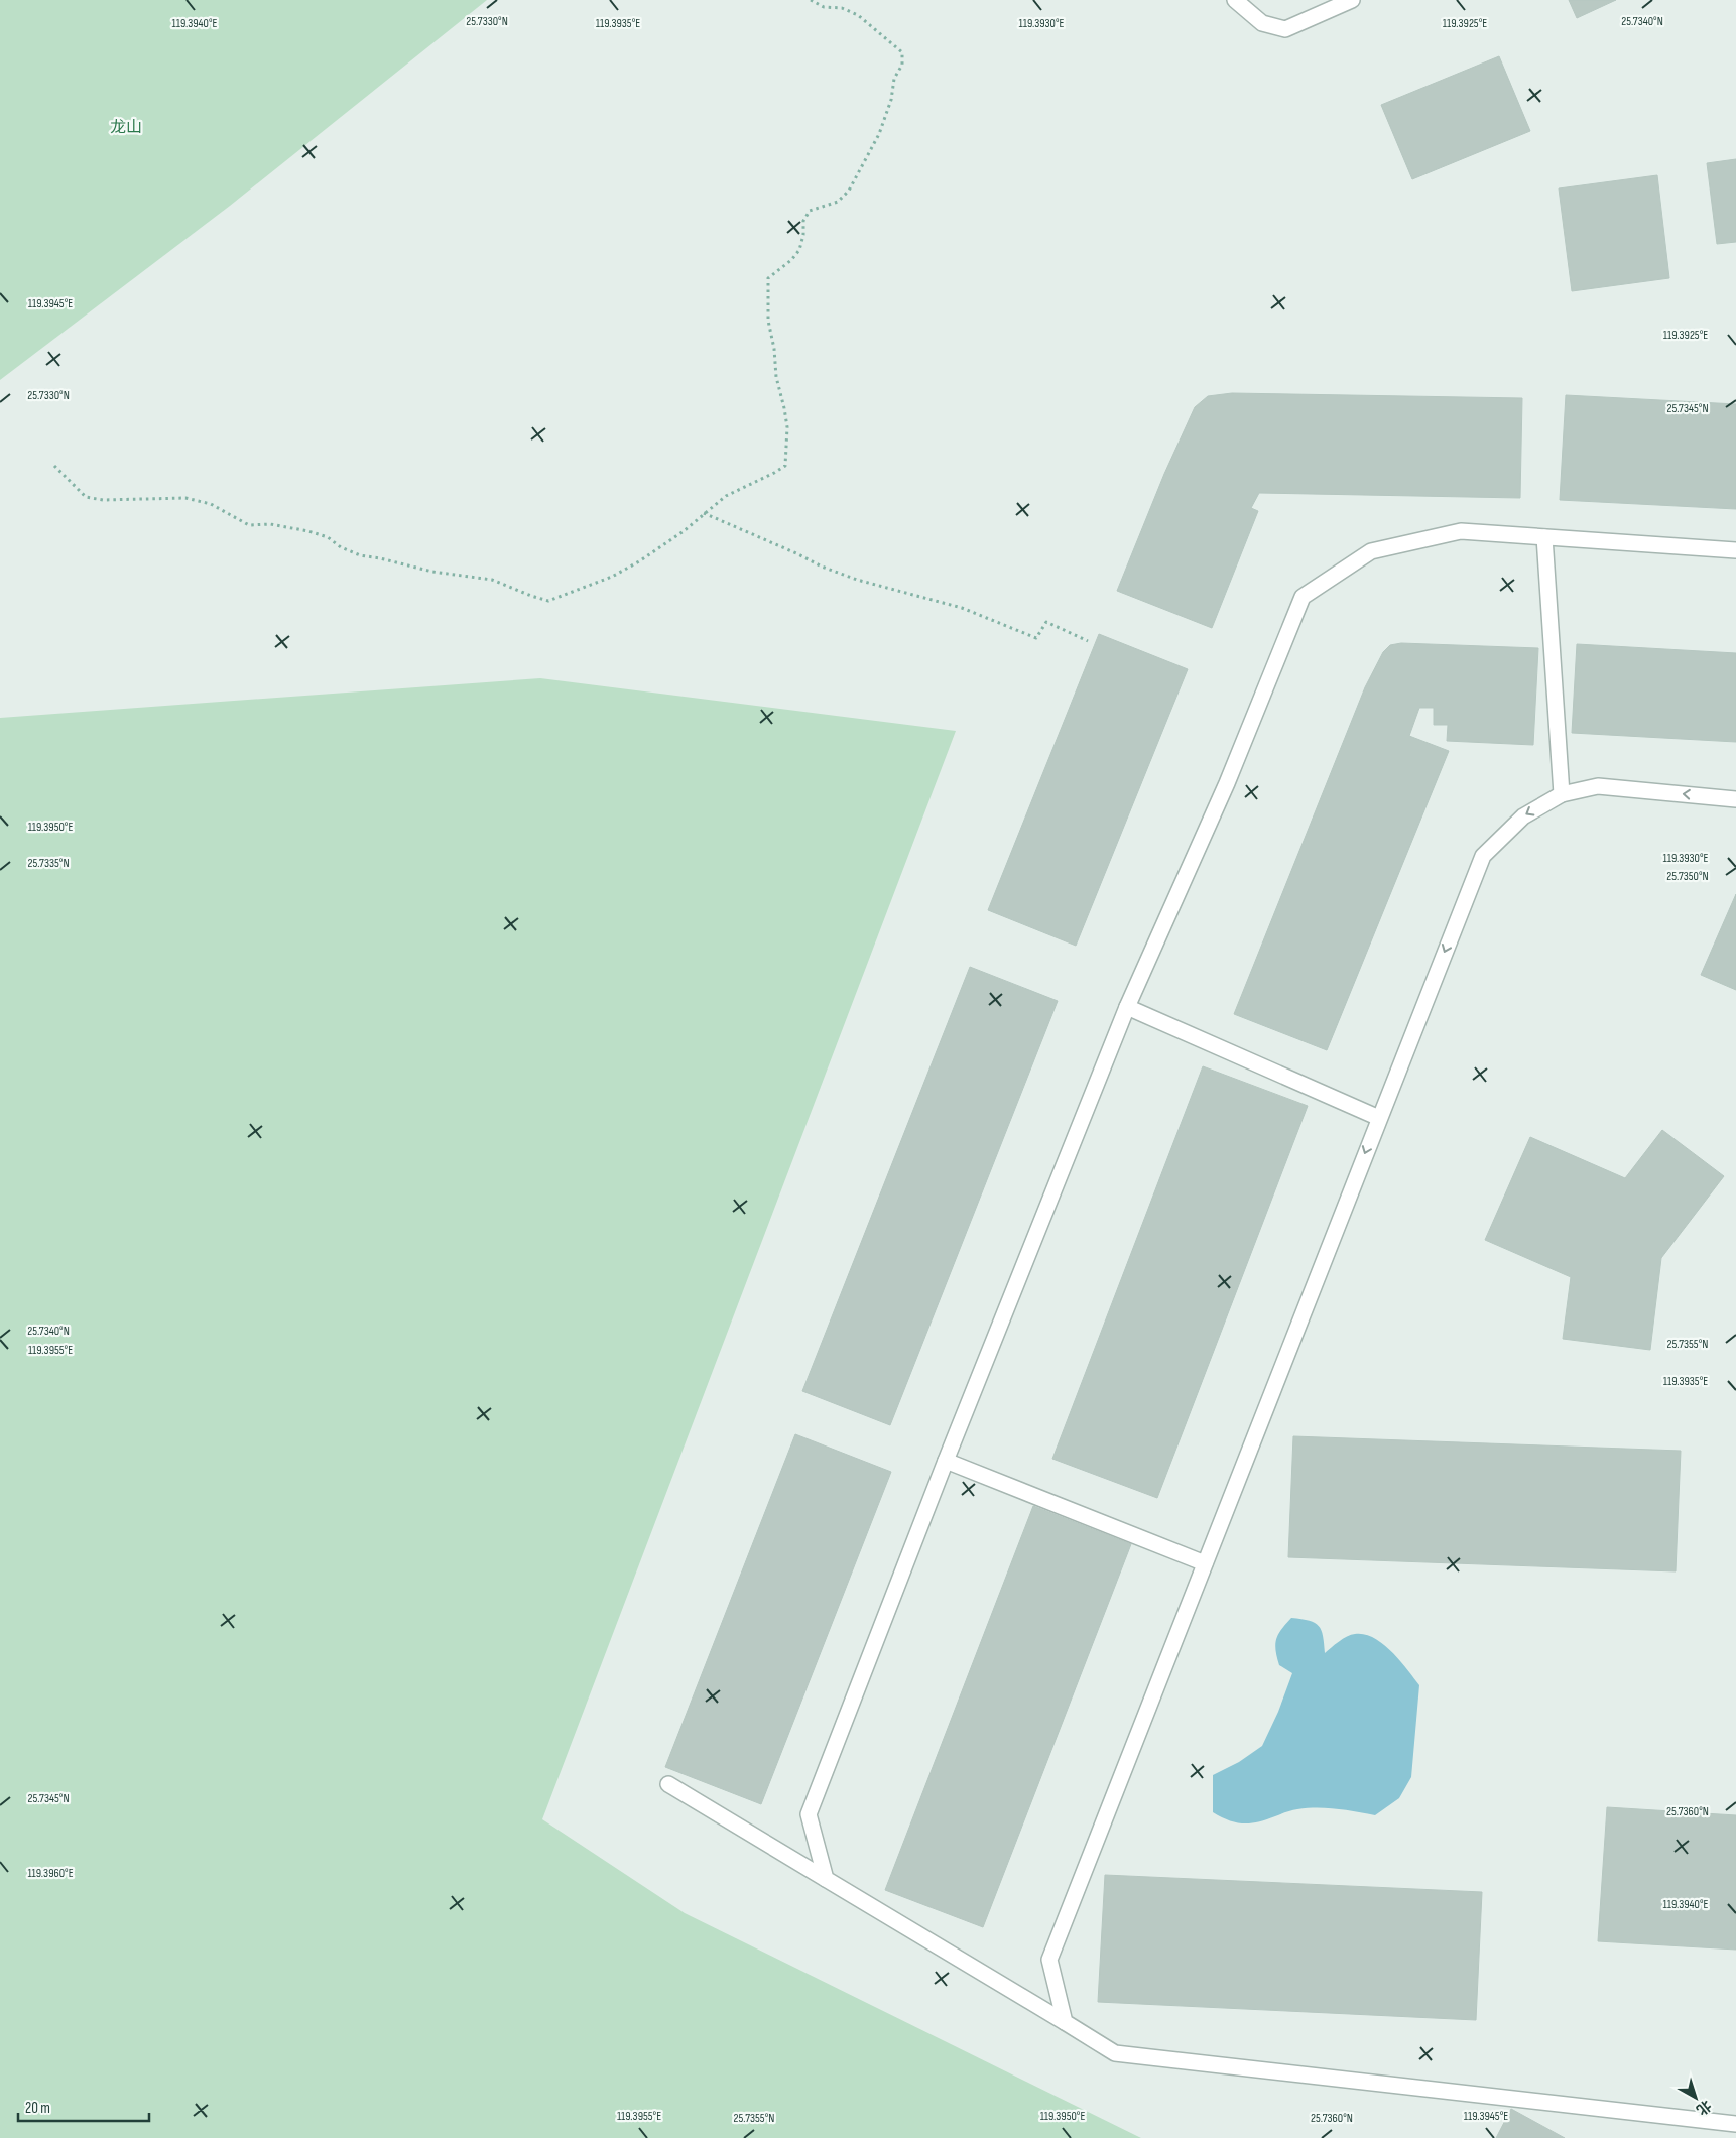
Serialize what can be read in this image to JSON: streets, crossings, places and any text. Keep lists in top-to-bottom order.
{
  "parks": ["龙山"],
  "scale_bar": "20 m",
  "north": "bottom right",
  "coordinates": [
    "25.7330°N",
    "25.7340°N",
    "119.3940°E",
    "119.3935°E",
    "119.3925°E",
    "119.3930°E",
    "119.3945°E",
    "25.7345°N",
    "119.3950°E",
    "25.7335°N",
    "25.7350°N",
    "25.7355°N",
    "119.3955°E",
    "25.7360°N",
    "119.3960°E"
  ]
}
